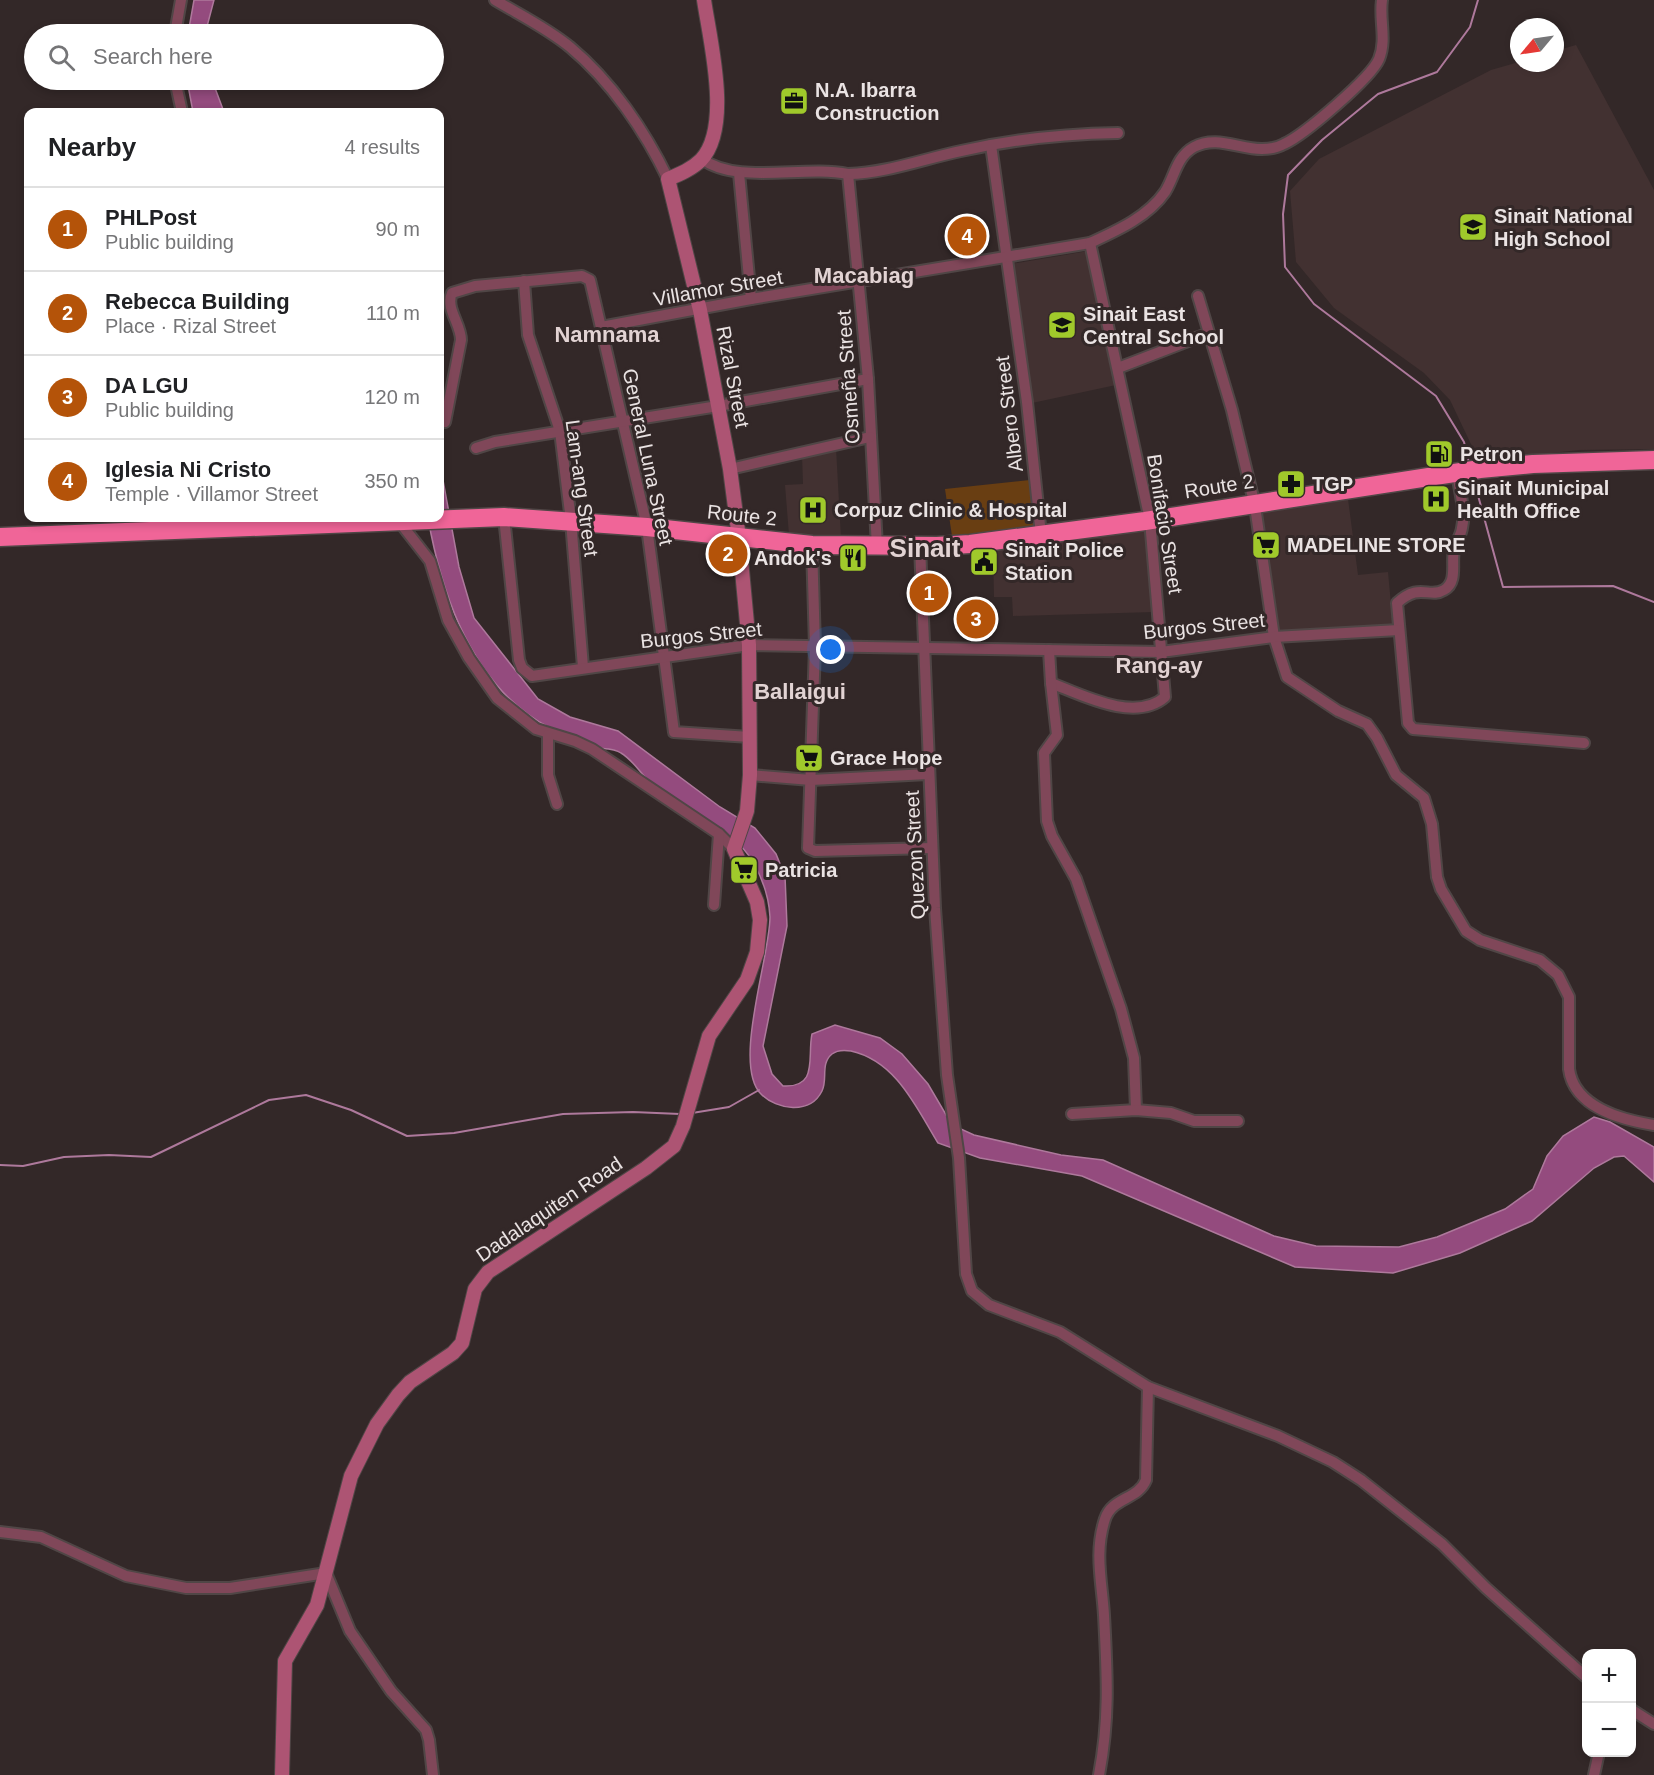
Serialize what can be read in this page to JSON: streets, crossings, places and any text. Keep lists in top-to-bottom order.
{
  "streets": {
    "highway": ["Route 2"],
    "street": [
      "Villamor Street",
      "Rizal Street",
      "Osmeña Street",
      "Albero Street",
      "General Luna Street",
      "Lam-ang Street",
      "Bonifacio Street",
      "Burgos Street",
      "Quezon Street",
      "Dadalaquiten Road"
    ]
  },
  "crossings": [
    ["Villamor Street", "Rizal Street"],
    ["Villamor Street", "Osmeña Street"],
    ["Villamor Street", "Albero Street"],
    ["Villamor Street", "General Luna Street"],
    ["Villamor Street", "Bonifacio Street"],
    ["Rizal Street", "General Luna Street"],
    ["Rizal Street", "Route 2"],
    ["Rizal Street", "Burgos Street"],
    ["Rizal Street", "Dadalaquiten Road"],
    ["Osmeña Street", "Route 2"],
    ["Albero Street", "Route 2"],
    ["General Luna Street", "Route 2"],
    ["General Luna Street", "Lam-ang Street"],
    ["General Luna Street", "Burgos Street"],
    ["Route 2", "Lam-ang Street"],
    ["Route 2", "Bonifacio Street"],
    ["Route 2", "Burgos Street"],
    ["Route 2", "Quezon Street"],
    ["Lam-ang Street", "Burgos Street"],
    ["Bonifacio Street", "Burgos Street"],
    ["Burgos Street", "Quezon Street"]
  ],
  "districts": [
    "Macabiag",
    "Namnama",
    "Sinait",
    "Rang-ay",
    "Ballaigui"
  ],
  "places": {
    "office": ["N.A. Ibarra Construction"],
    "school or university": ["Sinait National High School", "Sinait East Central School"],
    "fuel station": ["Petron"],
    "pharmacy": ["TGP"],
    "hospital": ["Sinait Municipal Health Office", "Corpuz Clinic & Hospital"],
    "supermarket": ["MADELINE STORE", "Grace Hope", "Patricia"],
    "restaurant": ["Andok's"],
    "public building": ["Sinait Police Station"]
  },
  "north": "bottom left",
  "page": {
    "search": "Search here",
    "heading": ["Nearby", "4 results"],
    "list": [
      {
        "mark": "1",
        "name": "PHLPost",
        "note": "Public building",
        "value": "90 m"
      },
      {
        "mark": "2",
        "name": "Rebecca Building",
        "note": "Place · Rizal Street",
        "value": "110 m"
      },
      {
        "mark": "3",
        "name": "DA LGU",
        "note": "Public building",
        "value": "120 m"
      },
      {
        "mark": "4",
        "name": "Iglesia Ni Cristo",
        "note": "Temple · Villamor Street",
        "value": "350 m"
      }
    ],
    "pins": [
      "4",
      "2",
      "1",
      "3"
    ],
    "map_buttons": ["+", "−"]
  }
}
